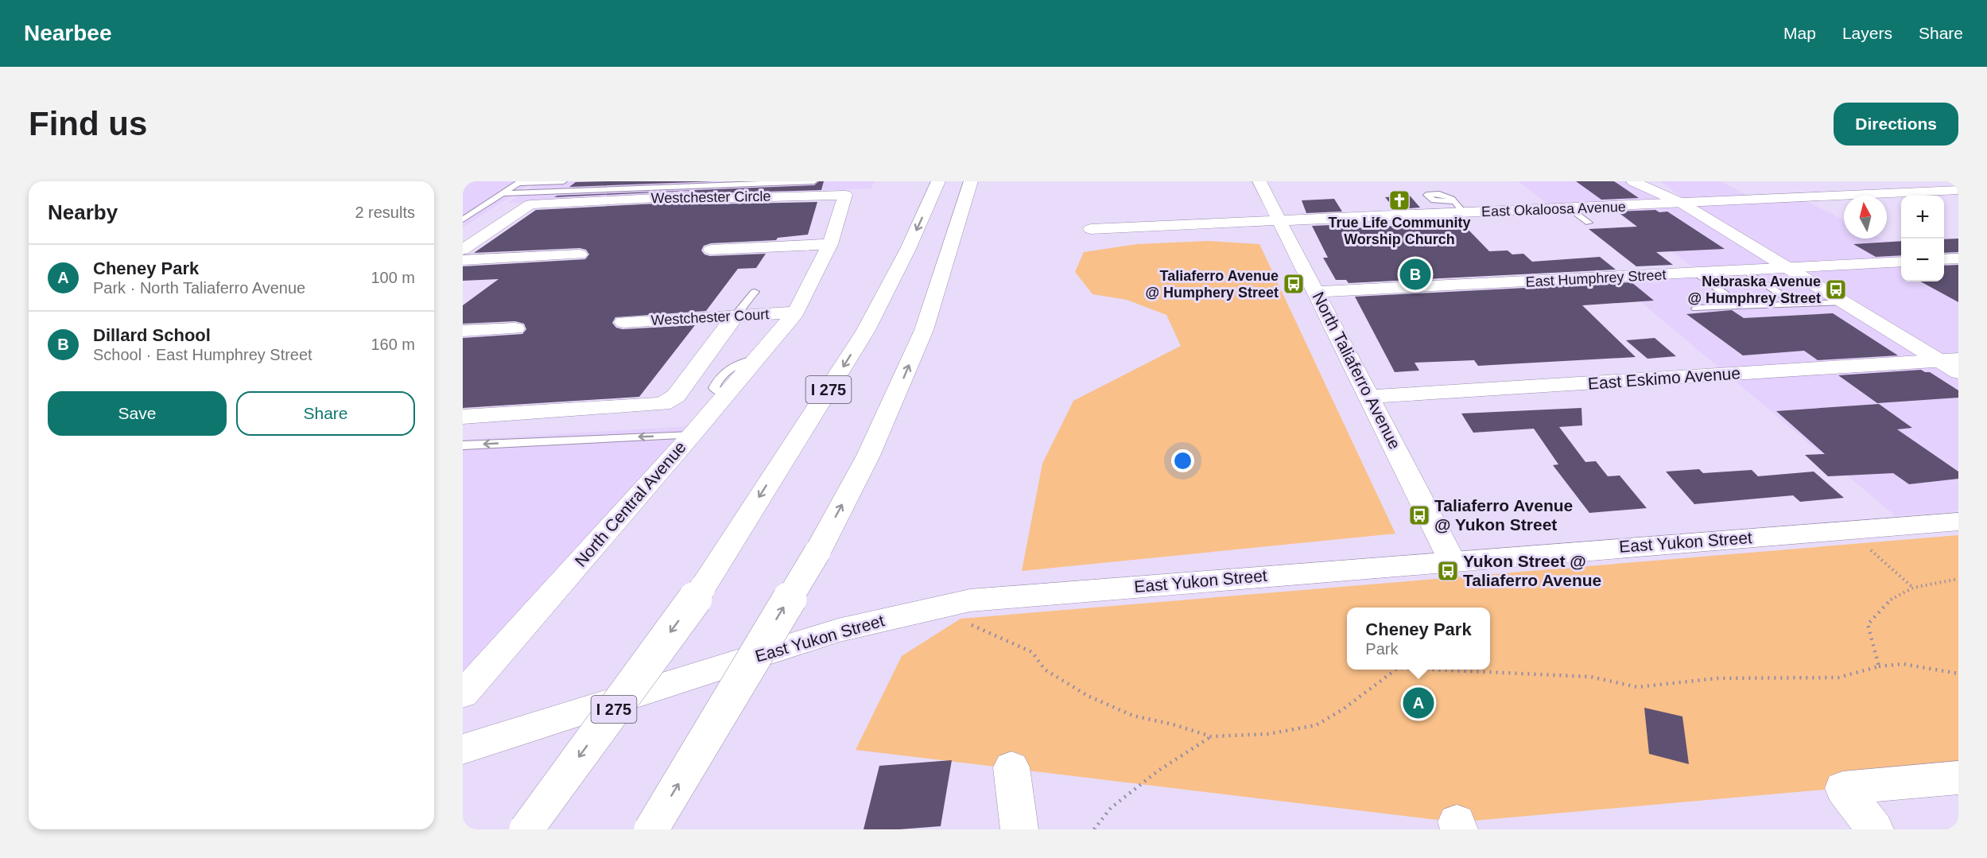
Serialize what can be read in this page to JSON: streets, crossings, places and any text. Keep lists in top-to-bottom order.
{
  "streets": {
    "main road": [
      "Westchester Circle",
      "East Okaloosa Avenue",
      "East Humphrey Street",
      "Westchester Court",
      "North Taliaferro Avenue",
      "East Eskimo Avenue",
      "I 275",
      "North Central Avenue",
      "East Yukon Street"
    ]
  },
  "crossings": [
    ["Westchester Circle", "Westchester Court"],
    ["Westchester Circle", "North Central Avenue"],
    ["East Okaloosa Avenue", "North Taliaferro Avenue"],
    ["East Humphrey Street", "North Taliaferro Avenue"],
    ["Westchester Court", "North Central Avenue"],
    ["North Taliaferro Avenue", "East Eskimo Avenue"],
    ["North Taliaferro Avenue", "East Yukon Street"]
  ],
  "places": {
    "church": ["True Life Community Worship Church"],
    "bus stop": [
      "Taliaferro Avenue @ Humphery Street",
      "Nebraska Avenue @ Humphrey Street",
      "Taliaferro Avenue @ Yukon Street",
      "Yukon Street @ Taliaferro Avenue"
    ]
  },
  "north": "top",
  "page": {
    "header": "Nearbee",
    "nav": ["Map", "Layers", "Share"],
    "buttons": [
      "Directions",
      ["Save", "Share"]
    ],
    "title": "Find us",
    "heading": ["Nearby", "2 results"],
    "map_buttons": ["+", "−"],
    "list": [
      {
        "mark": "A",
        "name": "Cheney Park",
        "note": "Park · North Taliaferro Avenue",
        "value": "100 m"
      },
      {
        "mark": "B",
        "name": "Dillard School",
        "note": "School · East Humphrey Street",
        "value": "160 m"
      }
    ],
    "pins": ["B", "A"],
    "popup": ["Cheney Park", "Park"]
  }
}
